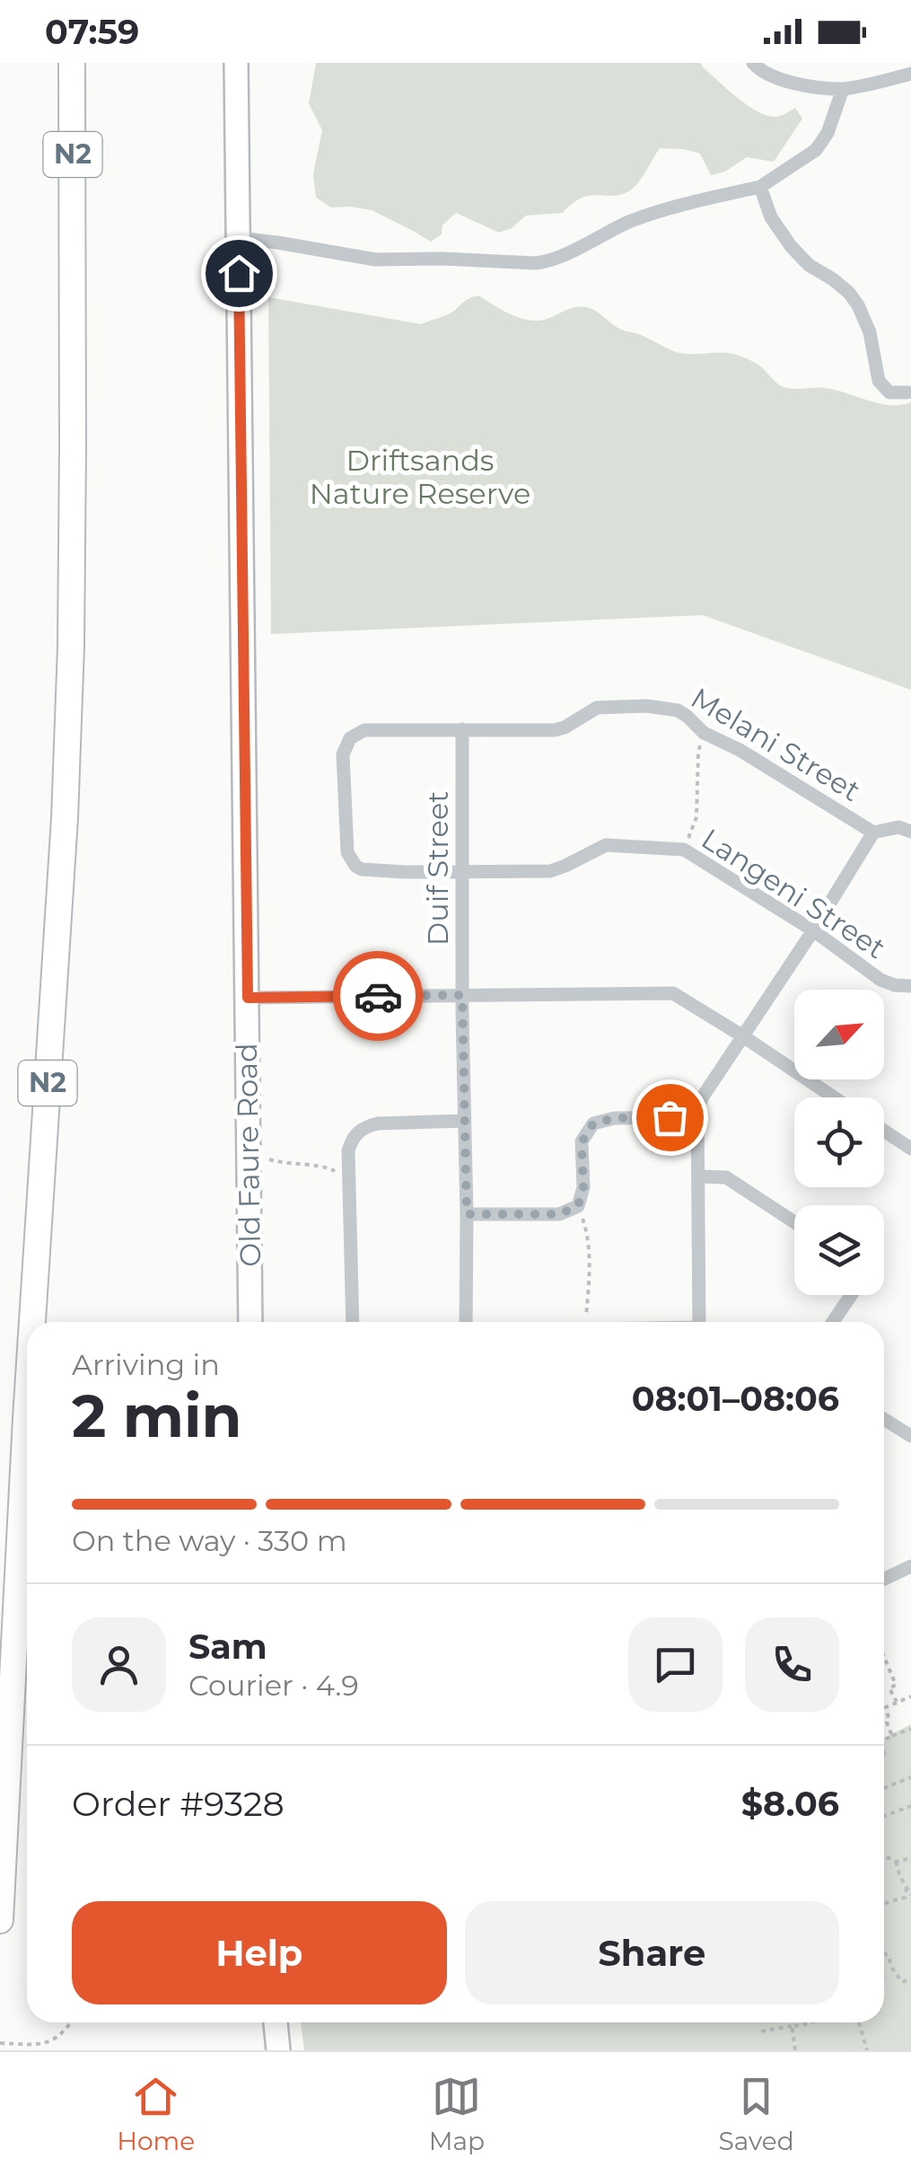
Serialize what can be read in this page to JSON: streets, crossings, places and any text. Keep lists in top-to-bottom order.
{
  "streets": {
    "highway": ["N2"],
    "main road": ["Old Faure Road"],
    "street": ["Melani Street", "Duif Street", "Langeni Street"]
  },
  "crossings": [
    ["Melani Street", "Duif Street"],
    ["Melani Street", "Langeni Street"],
    ["Duif Street", "Langeni Street"]
  ],
  "parks": ["Driftsands Nature Reserve"],
  "north": "top right",
  "page": {
    "status": "07:59",
    "heading": ["2 min", "Arriving in", "08:01–08:06"],
    "panel": [
      "Sam",
      "Courier · 4.9",
      "Order #9328",
      "$8.06"
    ],
    "bar": "On the way · 330 m",
    "buttons": ["Help", "Share"],
    "tabs": ["Home", "Map", "Saved"]
  }
}
